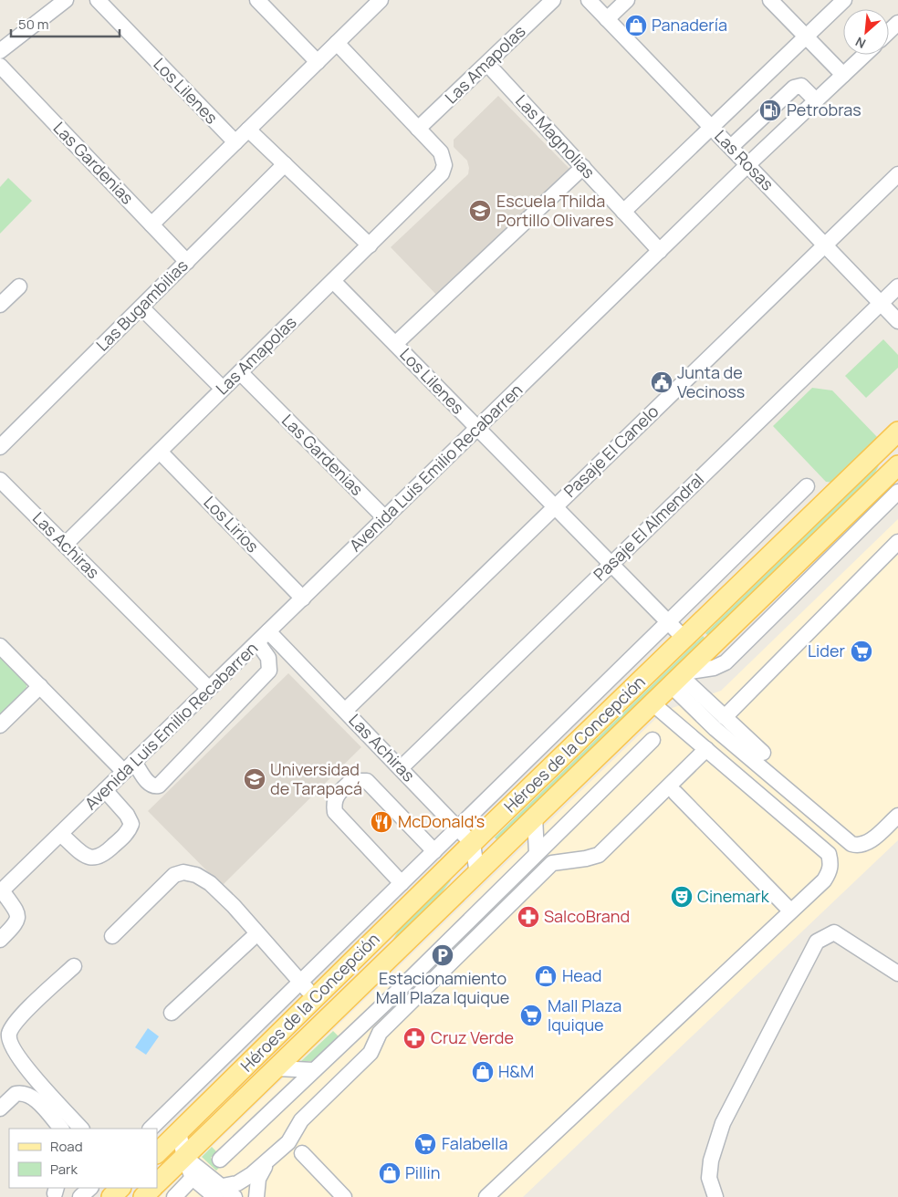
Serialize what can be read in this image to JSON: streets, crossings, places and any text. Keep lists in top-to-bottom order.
{
  "streets": {
    "main road": ["Héroes de la Concepción"],
    "street": [
      "Las Amapolas",
      "Los Lilenes",
      "Las Magnolias",
      "Las Rosas",
      "Las Gardenias",
      "Las Bugambilias",
      "Pasaje El Canelo",
      "Avenida Luis Emilio Recabarren",
      "Los Lirios",
      "Pasaje El Almendral",
      "Las Achiras"
    ]
  },
  "crossings": [
    ["Las Amapolas", "Los Lilenes"],
    ["Las Amapolas", "Las Magnolias"],
    ["Las Amapolas", "Las Gardenias"],
    ["Las Amapolas", "Los Lirios"],
    ["Las Amapolas", "Las Achiras"],
    ["Los Lilenes", "Pasaje El Canelo"],
    ["Los Lilenes", "Avenida Luis Emilio Recabarren"],
    ["Los Lilenes", "Pasaje El Almendral"],
    ["Los Lilenes", "Héroes de la Concepción"],
    ["Las Magnolias", "Avenida Luis Emilio Recabarren"],
    ["Las Rosas", "Pasaje El Canelo"],
    ["Las Rosas", "Avenida Luis Emilio Recabarren"],
    ["Las Rosas", "Pasaje El Almendral"],
    ["Las Gardenias", "Las Bugambilias"],
    ["Las Gardenias", "Avenida Luis Emilio Recabarren"],
    ["Pasaje El Canelo", "Las Achiras"],
    ["Avenida Luis Emilio Recabarren", "Los Lirios"],
    ["Avenida Luis Emilio Recabarren", "Las Achiras"],
    ["Pasaje El Almendral", "Las Achiras"],
    ["Las Achiras", "Héroes de la Concepción"]
  ],
  "places": {
    "shop": [
      "Panadería",
      "Head",
      "H&M",
      "Pillin"
    ],
    "fuel station": ["Petrobras"],
    "school or university": ["Escuela Thilda Portillo Olivares", "Universidad de Tarapacá"],
    "public building": ["Junta de Vecinoss"],
    "supermarket": ["Lider", "Mall Plaza Iquique", "Falabella"],
    "restaurant": ["McDonald's"],
    "theatre": ["Cinemark"],
    "pharmacy": ["SalcoBrand", "Cruz Verde"],
    "parking": ["Estacionamiento Mall Plaza Iquique"]
  },
  "legend": ["Road", "Park"],
  "scale_bar": "50 m",
  "north": "bottom left"
}
